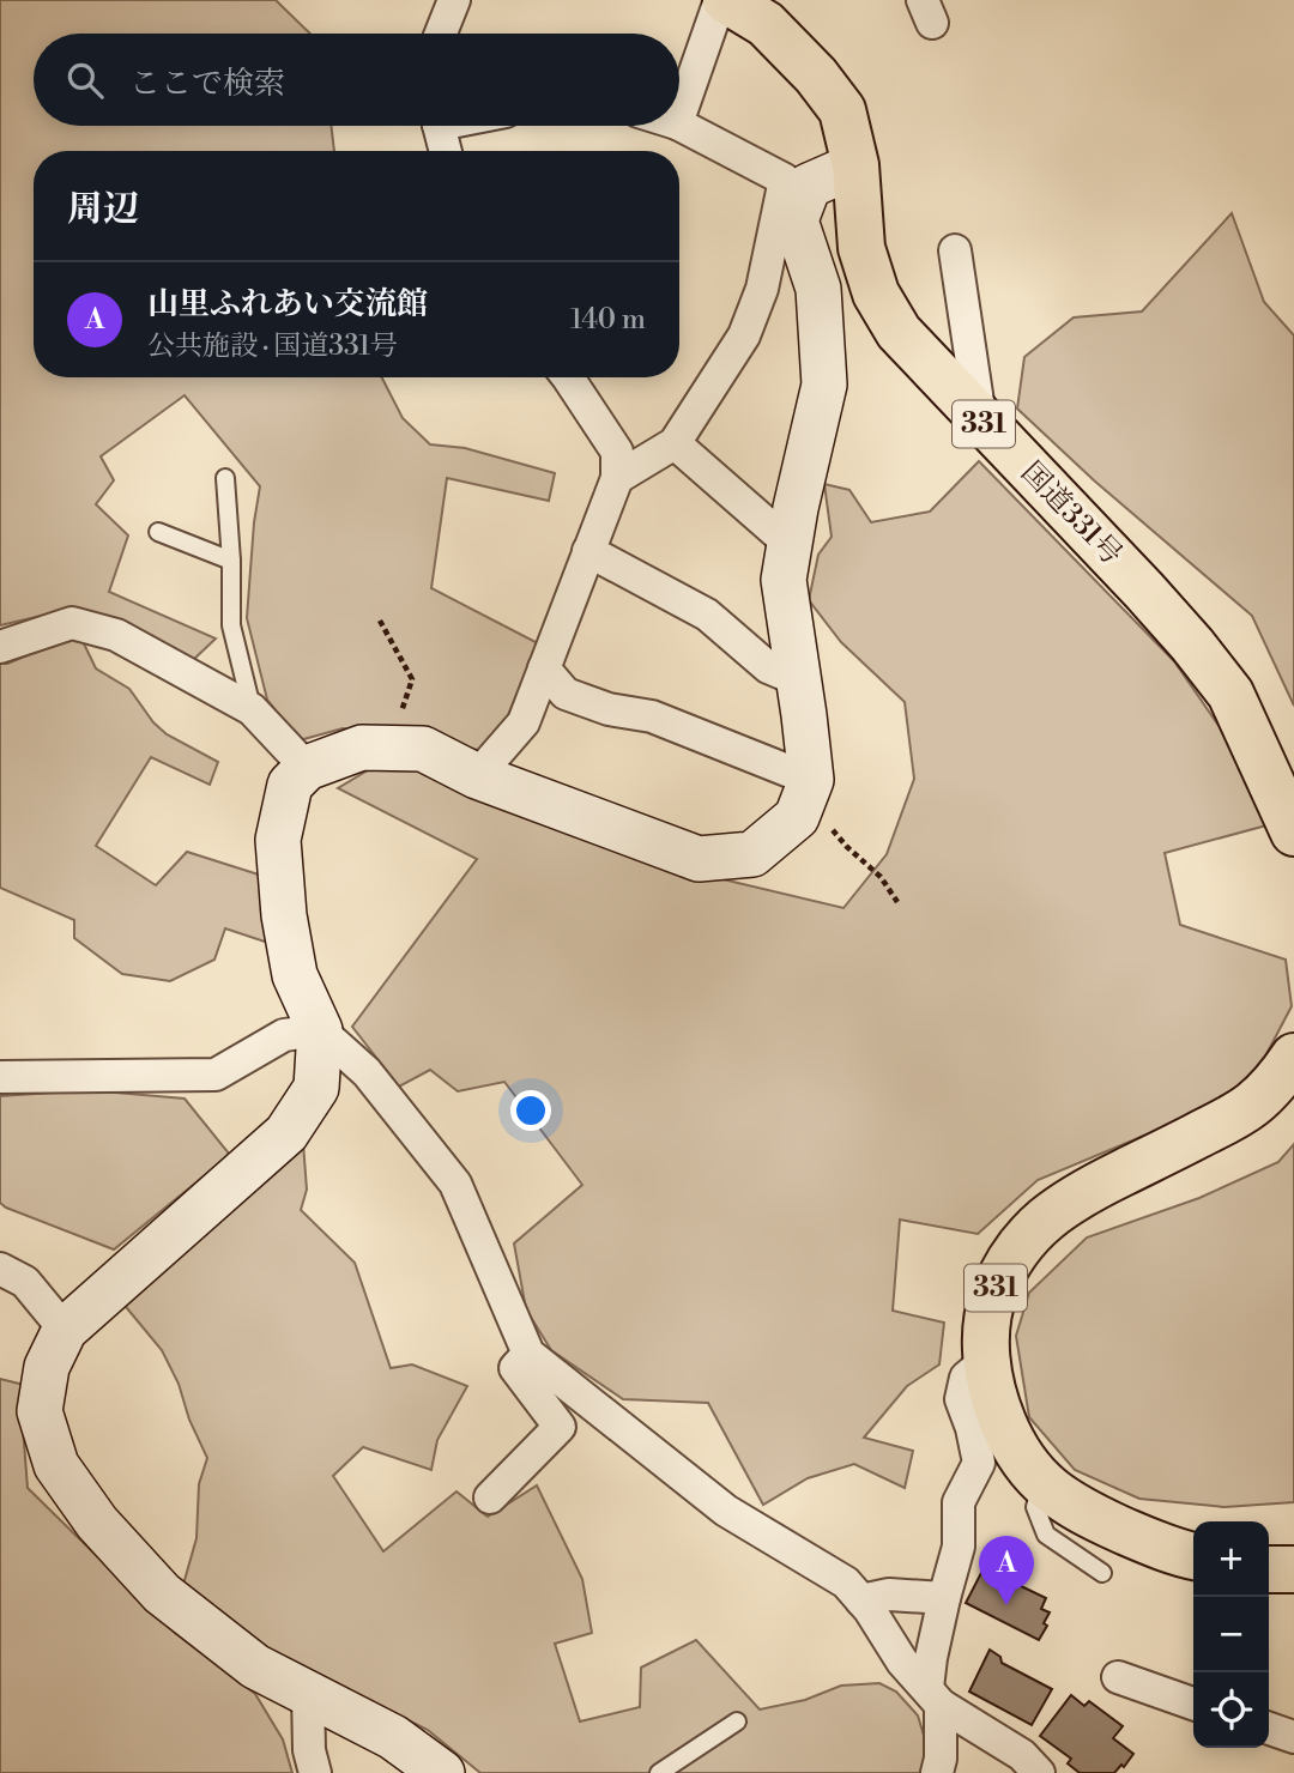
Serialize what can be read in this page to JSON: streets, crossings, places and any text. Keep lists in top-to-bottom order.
{
  "streets": {
    "highway": ["331", "国道331号"]
  },
  "page": {
    "search": "ここで検索",
    "heading": "周辺",
    "list": [
      {
        "mark": "A",
        "name": "山里ふれあい交流館",
        "note": "公共施設 · 国道331号",
        "value": "140 m"
      }
    ],
    "map_buttons": ["+", "−"],
    "pins": "A"
  }
}
